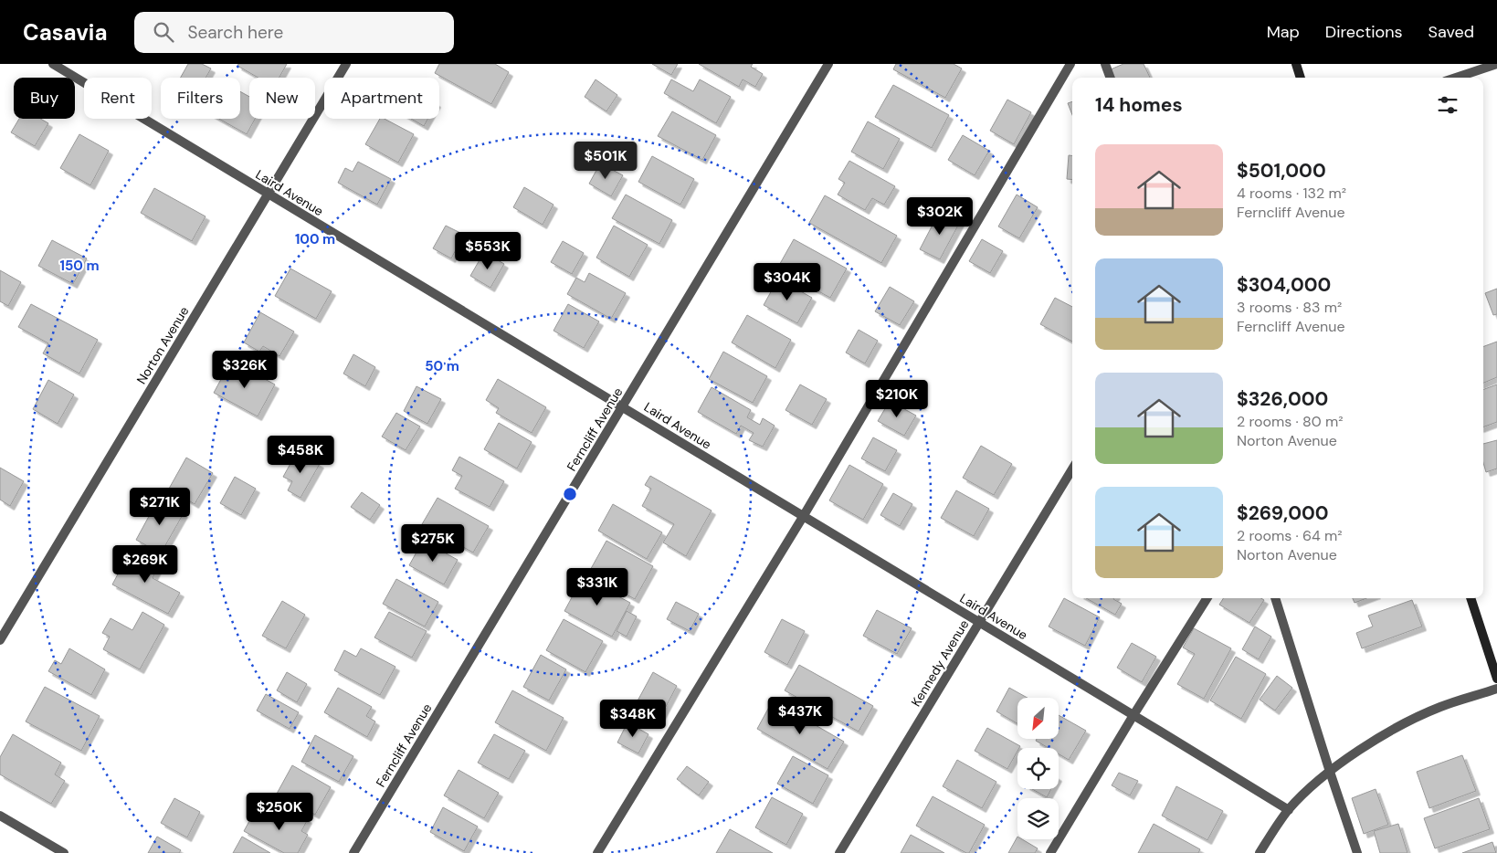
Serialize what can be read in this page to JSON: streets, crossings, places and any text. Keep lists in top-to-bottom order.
{
  "streets": {
    "street": [
      "Laird Avenue",
      "Norton Avenue",
      "Ferncliff Avenue",
      "Kennedy Avenue"
    ]
  },
  "crossings": [
    ["Laird Avenue", "Norton Avenue"],
    ["Laird Avenue", "Ferncliff Avenue"],
    ["Laird Avenue", "Kennedy Avenue"]
  ],
  "north": "bottom left",
  "page": {
    "header": "Casavia",
    "search": "Search here",
    "nav": ["Map", "Directions", "Saved"],
    "chip": [
      "Buy",
      "Rent",
      "Filters",
      "New",
      "Apartment"
    ],
    "heading": "14 homes",
    "list": [
      {
        "name": "$501,000",
        "note": "4 rooms · 132 m² · Ferncliff Avenue"
      },
      {
        "name": "$304,000",
        "note": "3 rooms · 83 m² · Ferncliff Avenue"
      },
      {
        "name": "$326,000",
        "note": "2 rooms · 80 m² · Norton Avenue"
      },
      {
        "name": "$269,000",
        "note": "2 rooms · 64 m² · Norton Avenue"
      }
    ],
    "price": [
      "$501K",
      "$302K",
      "$553K",
      "$304K",
      "$326K",
      "$210K",
      "$458K",
      "$271K",
      "$275K",
      "$269K",
      "$331K",
      "$437K",
      "$348K",
      "$250K"
    ]
  },
  "rings": ["100 m", "150 m", "50 m"]
}
